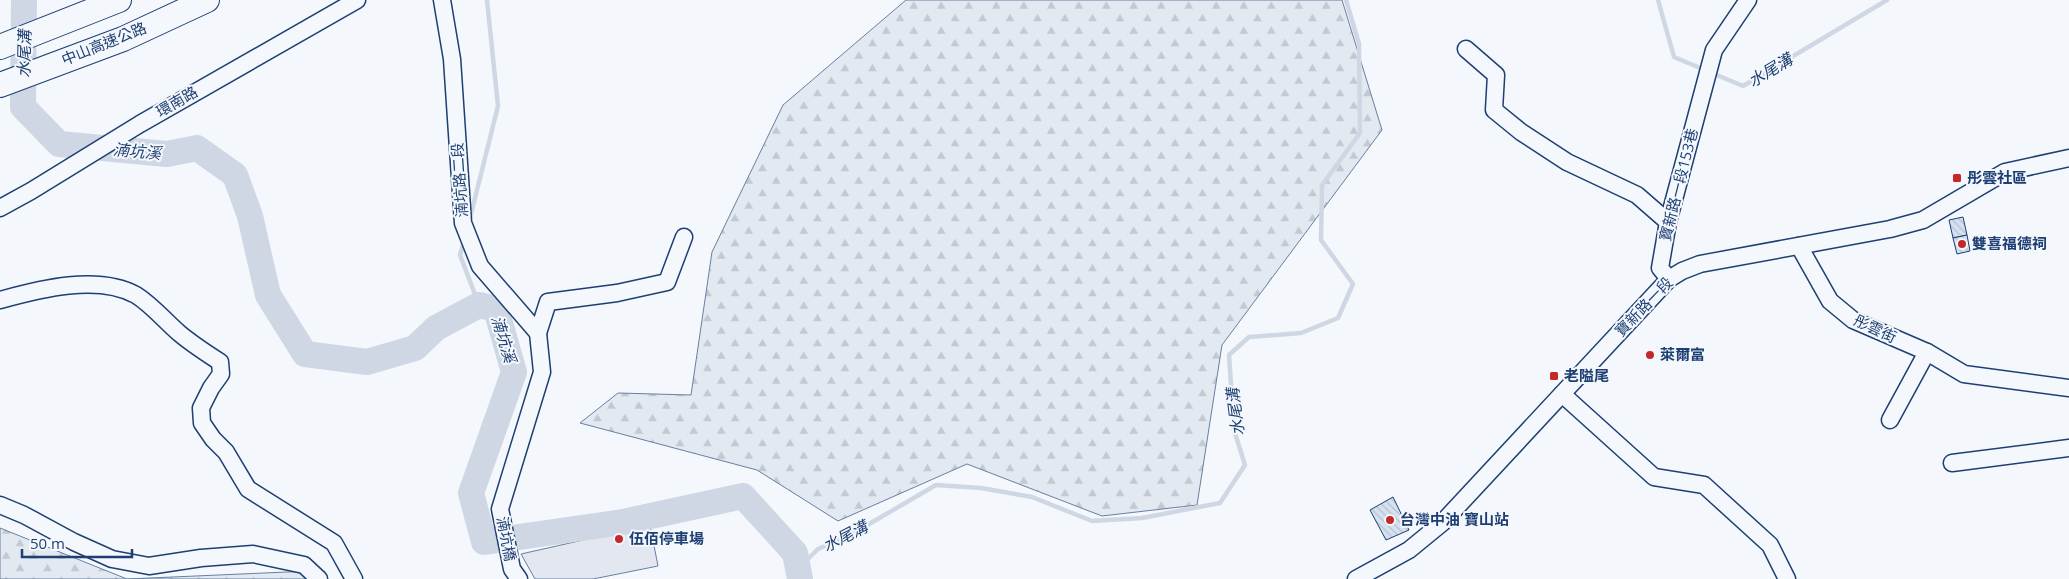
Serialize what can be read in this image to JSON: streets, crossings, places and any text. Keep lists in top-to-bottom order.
{
  "streets": {
    "highway": ["中山高速公路"],
    "street": [
      "環南路",
      "湳坑路二段",
      "寶新路一段153巷",
      "寶新路一段",
      "彤雲街",
      "湳坑橋"
    ]
  },
  "crossings": [
    ["湳坑路二段", "湳坑橋"],
    ["寶新路一段153巷", "寶新路一段"],
    ["寶新路一段", "彤雲街"]
  ],
  "water": ["水尾溝", "湳坑溪"],
  "places": {
    "transit": ["彤雲社區", "老隘尾"],
    "other": [
      "雙喜福德祠",
      "萊爾富",
      "台灣中油 寶山站",
      "伍佰停車場"
    ]
  },
  "scale_bar": "50 m"
}
